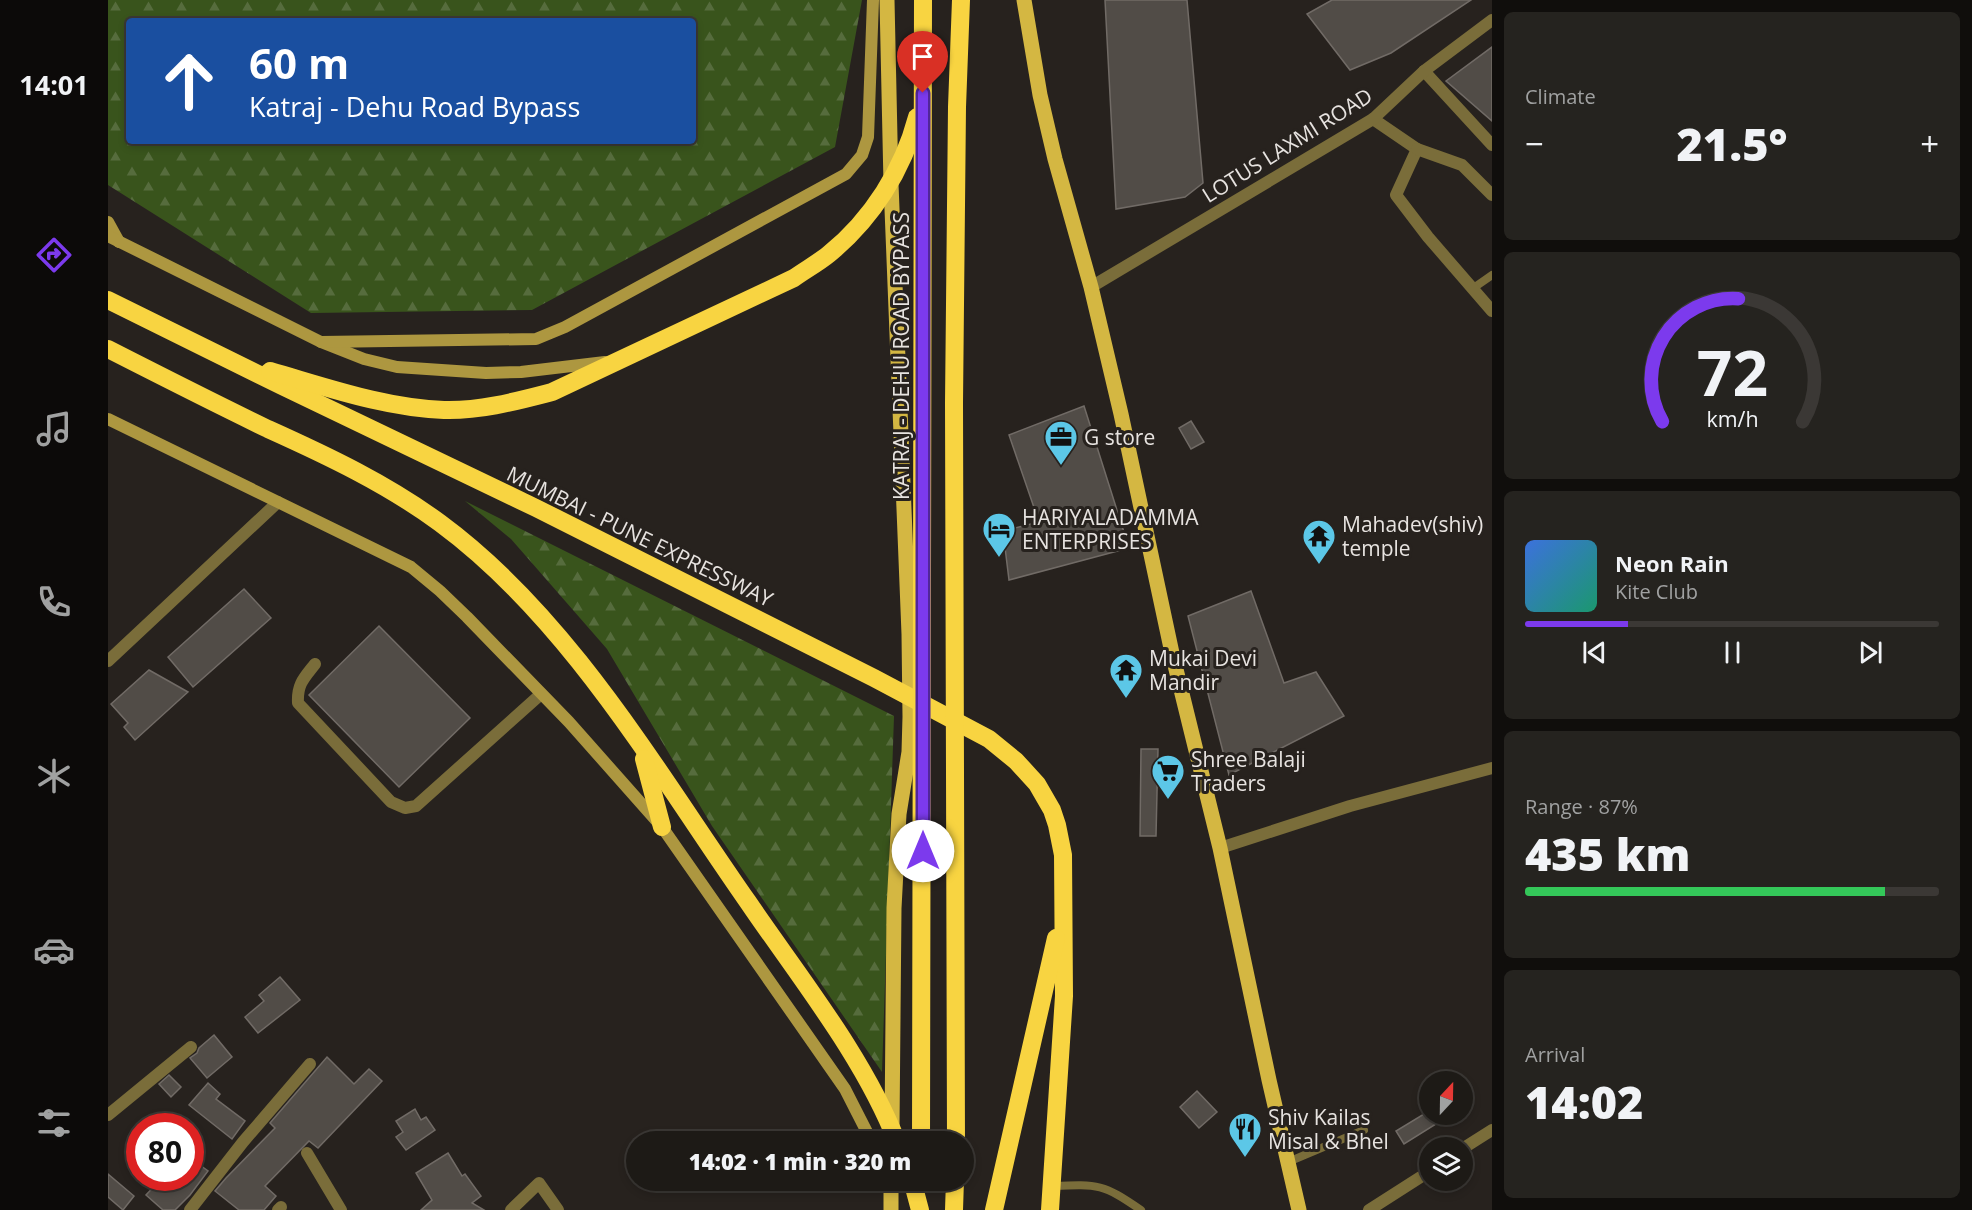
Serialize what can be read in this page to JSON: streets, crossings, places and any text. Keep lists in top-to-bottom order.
{
  "streets": {
    "highway": ["KATRAJ - DEHU ROAD BYPASS", "MUMBAI - PUNE EXPRESSWAY"],
    "street": ["LOTUS LAXMI ROAD"]
  },
  "places": {
    "office": ["G store"],
    "hotel": ["HARIYALADAMMA ENTERPRISES"],
    "temple": ["Mahadev(shiv) temple", "Mukai Devi Mandir"],
    "supermarket": ["Shree Balaji Traders"],
    "restaurant": ["Shiv Kailas Misal & Bhel"]
  },
  "north": "top",
  "page": {
    "tabs": "14:01",
    "tile": [
      "Climate",
      ["Range · 87%", "435 km"],
      ["Arrival", "14:02"]
    ],
    "turn": ["60 m", "Katraj - Dehu Road Bypass"],
    "heat": ["−", "21.5°", "+"],
    "song": ["Neon Rain", "Kite Club"],
    "limit": "80",
    "trip": "14:02 · 1 min · 320 m",
    "gauge": ["72", "km/h"]
  }
}
